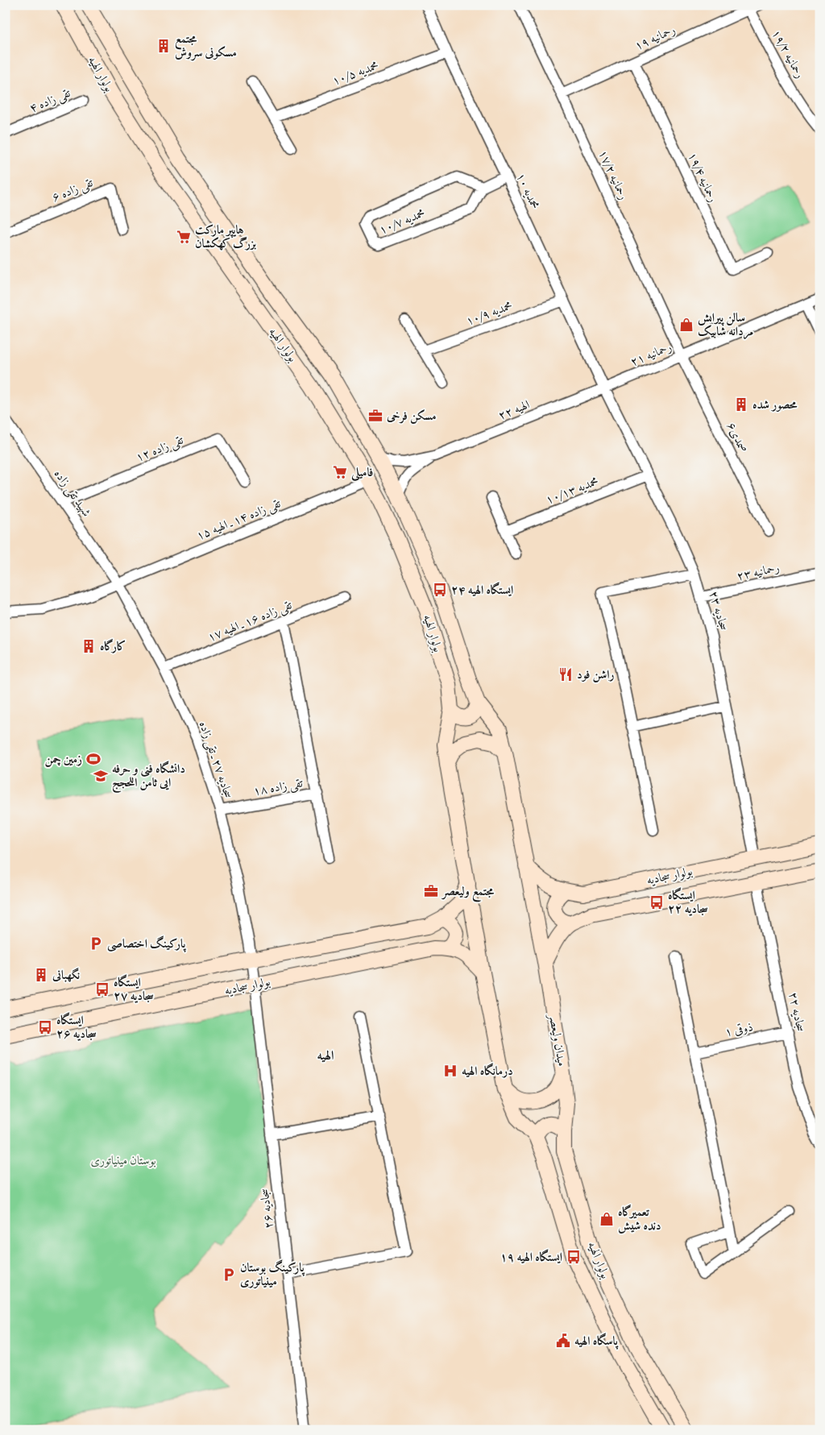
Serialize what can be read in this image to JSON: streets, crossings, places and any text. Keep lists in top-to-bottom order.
{
  "streets": {
    "main road": ["بولوار الهیه", "بولوار سجادیه", "میدان ولیعصر"],
    "street": [
      "رحمانیه ۱۹",
      "رحمانیه ۱۹/۲",
      "محمدیه ۱۰/۵",
      "تقی زاده ۴",
      "رحمانیه ۱۷/۲",
      "رحمانیه ۱۹/۴",
      "تقی زاده ۶",
      "محمدیه ۱۰",
      "محمدیه ۱۰/۷",
      "محمدیه ۱۰/۹",
      "رحمانیه ۲۱",
      "الهیه ۲۲",
      "صمدی۶",
      "تقی زاده ۱۲",
      "محمدیه ۱۰/۱۳",
      "شهید تقی زاده",
      "تقی زاده ۱۴ ـ الهیه ۱۵",
      "رحمانیه ۲۳",
      "سجادیه ۲۳",
      "تقی زاده ۱۶ ـ الهیه ۱۷",
      "سجادیه ۲۷ ـ تقی زاده",
      "تقی زاده ۱۸",
      "سجادیه ۲۲",
      "ذوقی ۱",
      "سجادیه ۲۶"
    ]
  },
  "crossings": [
    ["رحمانیه ۱۹", "رحمانیه ۱۹/۲"],
    ["رحمانیه ۱۹", "رحمانیه ۱۷/۲"],
    ["رحمانیه ۱۹", "رحمانیه ۱۹/۴"],
    ["محمدیه ۱۰/۵", "محمدیه ۱۰"],
    ["بولوار الهیه", "تقی زاده ۱۴ ـ الهیه ۱۵"],
    ["بولوار الهیه", "میدان ولیعصر"],
    ["رحمانیه ۱۷/۲", "رحمانیه ۲۱"],
    ["رحمانیه ۱۷/۲", "صمدی۶"],
    ["محمدیه ۱۰", "محمدیه ۱۰/۹"],
    ["محمدیه ۱۰", "رحمانیه ۲۱"],
    ["محمدیه ۱۰", "الهیه ۲۲"],
    ["محمدیه ۱۰", "سجادیه ۲۳"],
    ["رحمانیه ۲۱", "الهیه ۲۲"],
    ["رحمانیه ۲۱", "صمدی۶"],
    ["رحمانیه ۲۱", "سجادیه ۲۳"],
    ["الهیه ۲۲", "سجادیه ۲۳"],
    ["تقی زاده ۱۲", "شهید تقی زاده"],
    ["محمدیه ۱۰/۱۳", "سجادیه ۲۳"],
    ["شهید تقی زاده", "تقی زاده ۱۴ ـ الهیه ۱۵"],
    ["شهید تقی زاده", "سجادیه ۲۷ ـ تقی زاده"],
    ["تقی زاده ۱۴ ـ الهیه ۱۵", "سجادیه ۲۷ ـ تقی زاده"],
    ["رحمانیه ۲۳", "سجادیه ۲۳"],
    ["سجادیه ۲۳", "بولوار سجادیه"],
    ["تقی زاده ۱۶ ـ الهیه ۱۷", "سجادیه ۲۷ ـ تقی زاده"],
    ["سجادیه ۲۷ ـ تقی زاده", "تقی زاده ۱۸"],
    ["سجادیه ۲۷ ـ تقی زاده", "بولوار سجادیه"],
    ["سجادیه ۲۷ ـ تقی زاده", "سجادیه ۲۶"],
    ["بولوار سجادیه", "سجادیه ۲۲"],
    ["بولوار سجادیه", "میدان ولیعصر"],
    ["بولوار سجادیه", "سجادیه ۲۶"],
    ["سجادیه ۲۲", "ذوقی ۱"]
  ],
  "districts": ["الهیه"],
  "parks": ["بوستان مینیاتوری"],
  "places": {
    "building": [
      "مجتمع مسکونی سروش",
      "محصور شده",
      "کارگاه",
      "نگهبانی"
    ],
    "supermarket": ["هایپر مارکت بزرگ کهکشان", "فامیلی"],
    "shop": ["سالن پیرایش مردانه شابیک", "تعمیرگاه دنده شیش"],
    "office": ["مسکن فرخی", "مجتمع ولیعصر"],
    "bus stop": [
      "ایستگاه الهیه ۲۴",
      "ایستگاه سجادیه ۲۲",
      "ایستگاه سجادیه ۲۷",
      "ایستگاه سجادیه ۲۶",
      "ایستگاه الهیه ۱۹"
    ],
    "restaurant": ["راشن فود"],
    "sports": ["زمین چمن"],
    "school or university": ["دانشگاه فنی و حرفه ایی ثامن اللحجج"],
    "parking": ["پارکینگ اختصاصی", "پارکینگ بوستان مینیاتوری"],
    "hospital": ["درمانگاه الهیه"],
    "public building": ["پاسگاه الهیه"]
  }
}
